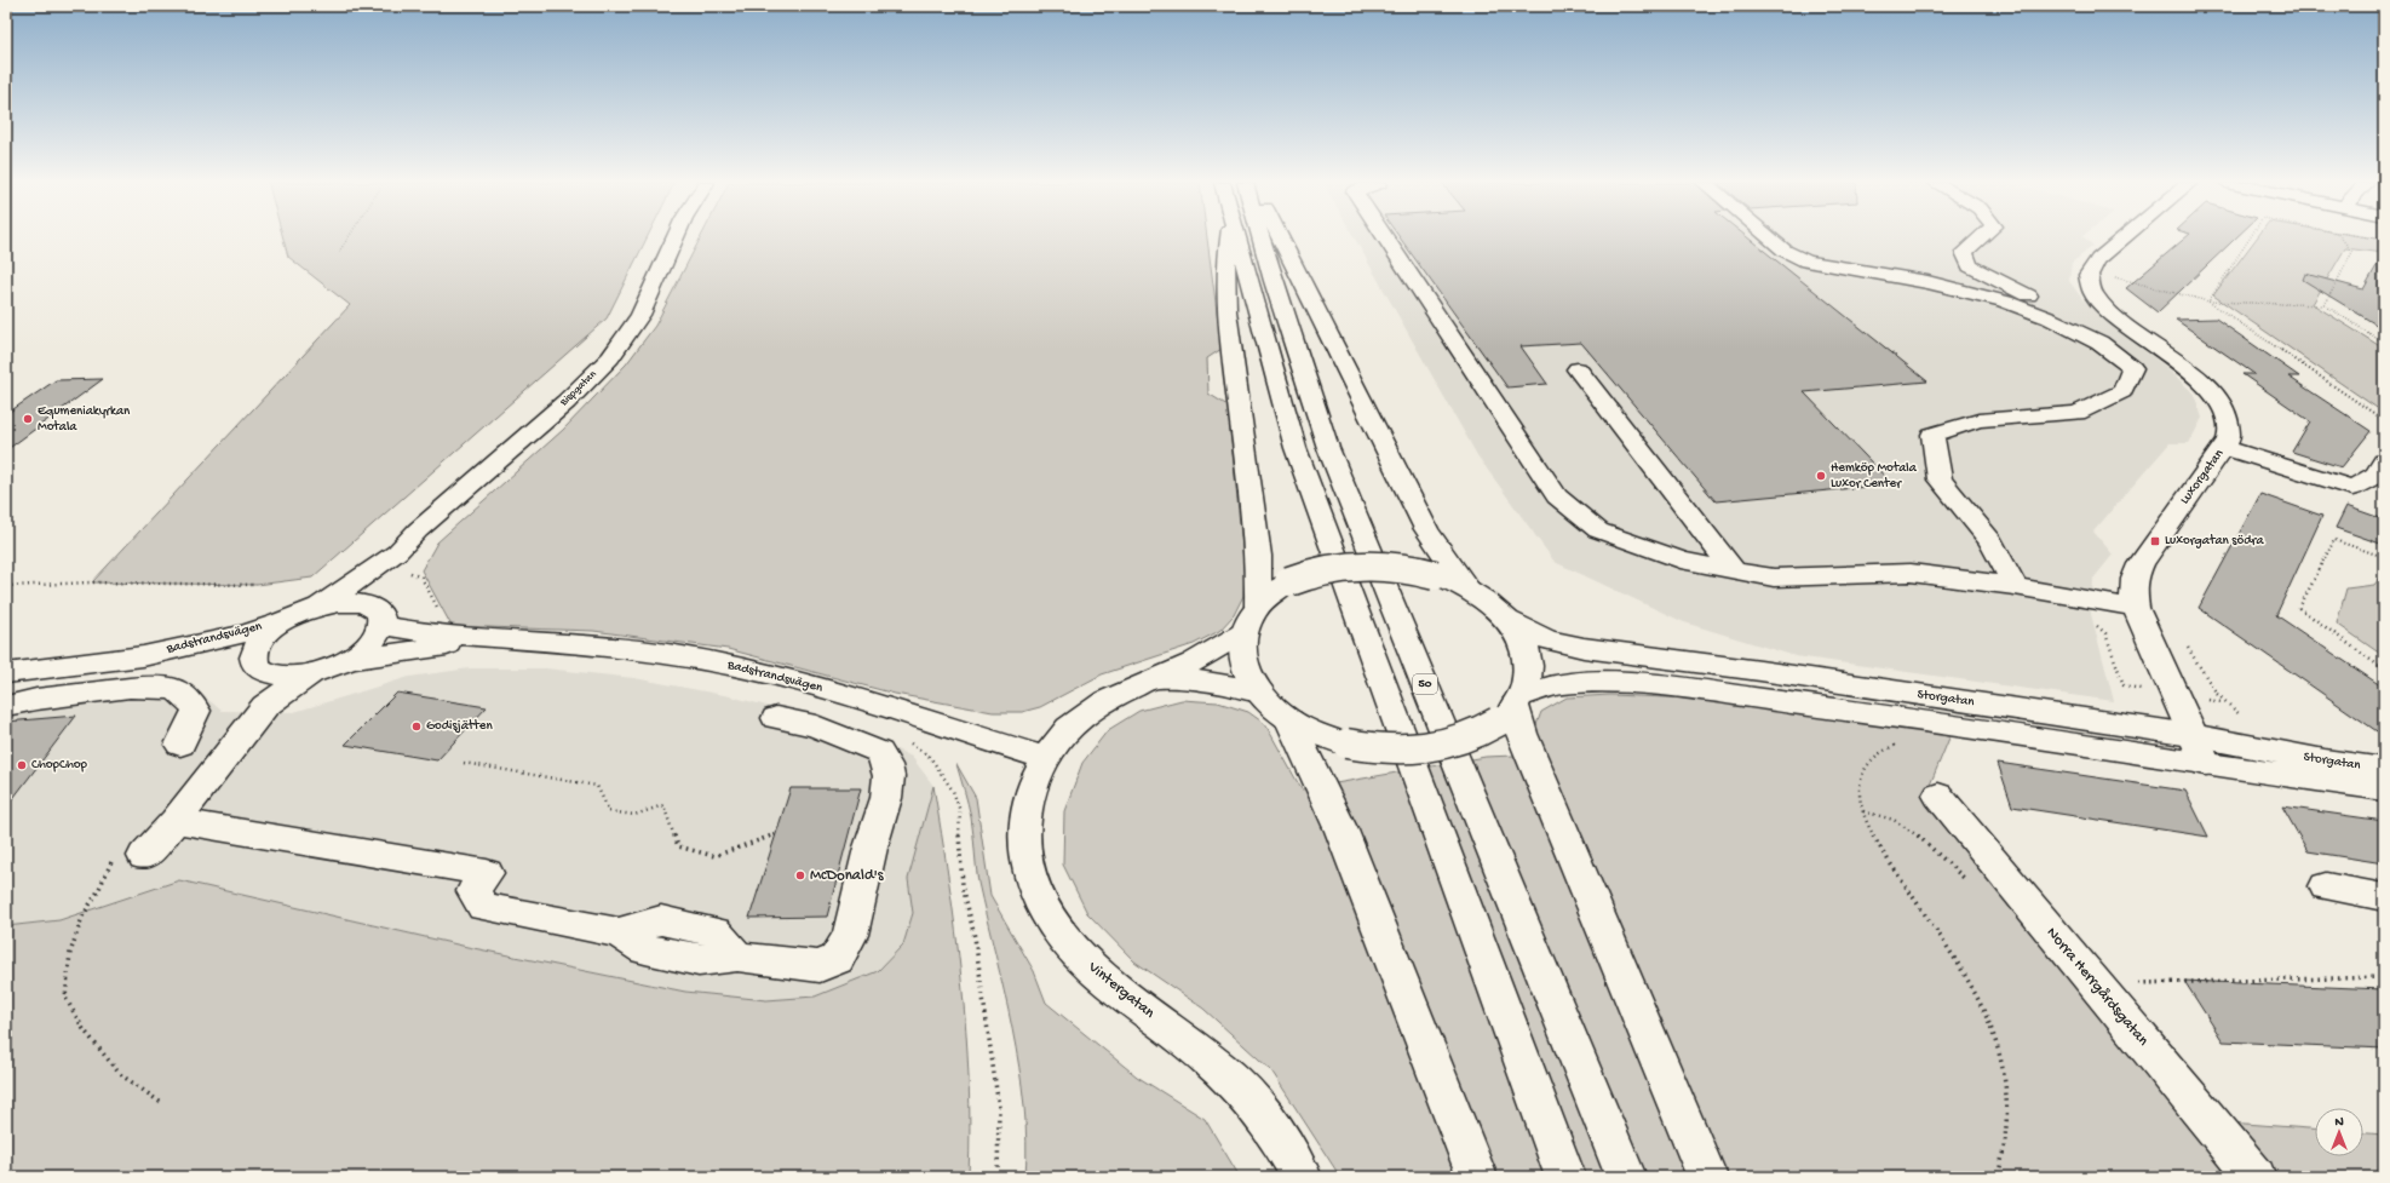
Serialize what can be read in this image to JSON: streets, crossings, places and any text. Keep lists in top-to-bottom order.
{
  "streets": {
    "main road": [
      "Bispgatan",
      "Luxorgatan",
      "Badstrandsvägen",
      "50",
      "Storgatan",
      "Norra Herrgårdsgatan",
      "Vintergatan"
    ]
  },
  "crossings": [
    ["Bispgatan", "Badstrandsvägen"],
    ["Luxorgatan", "Storgatan"],
    ["Badstrandsvägen", "Vintergatan"]
  ],
  "places": {
    "other": [
      "Equmeniakyrkan Motala",
      "Hemköp Motala Luxor Center",
      "Godisjätten",
      "ChopChop",
      "McDonald's"
    ],
    "transit": ["Luxorgatan södra"]
  },
  "north": "top"
}
